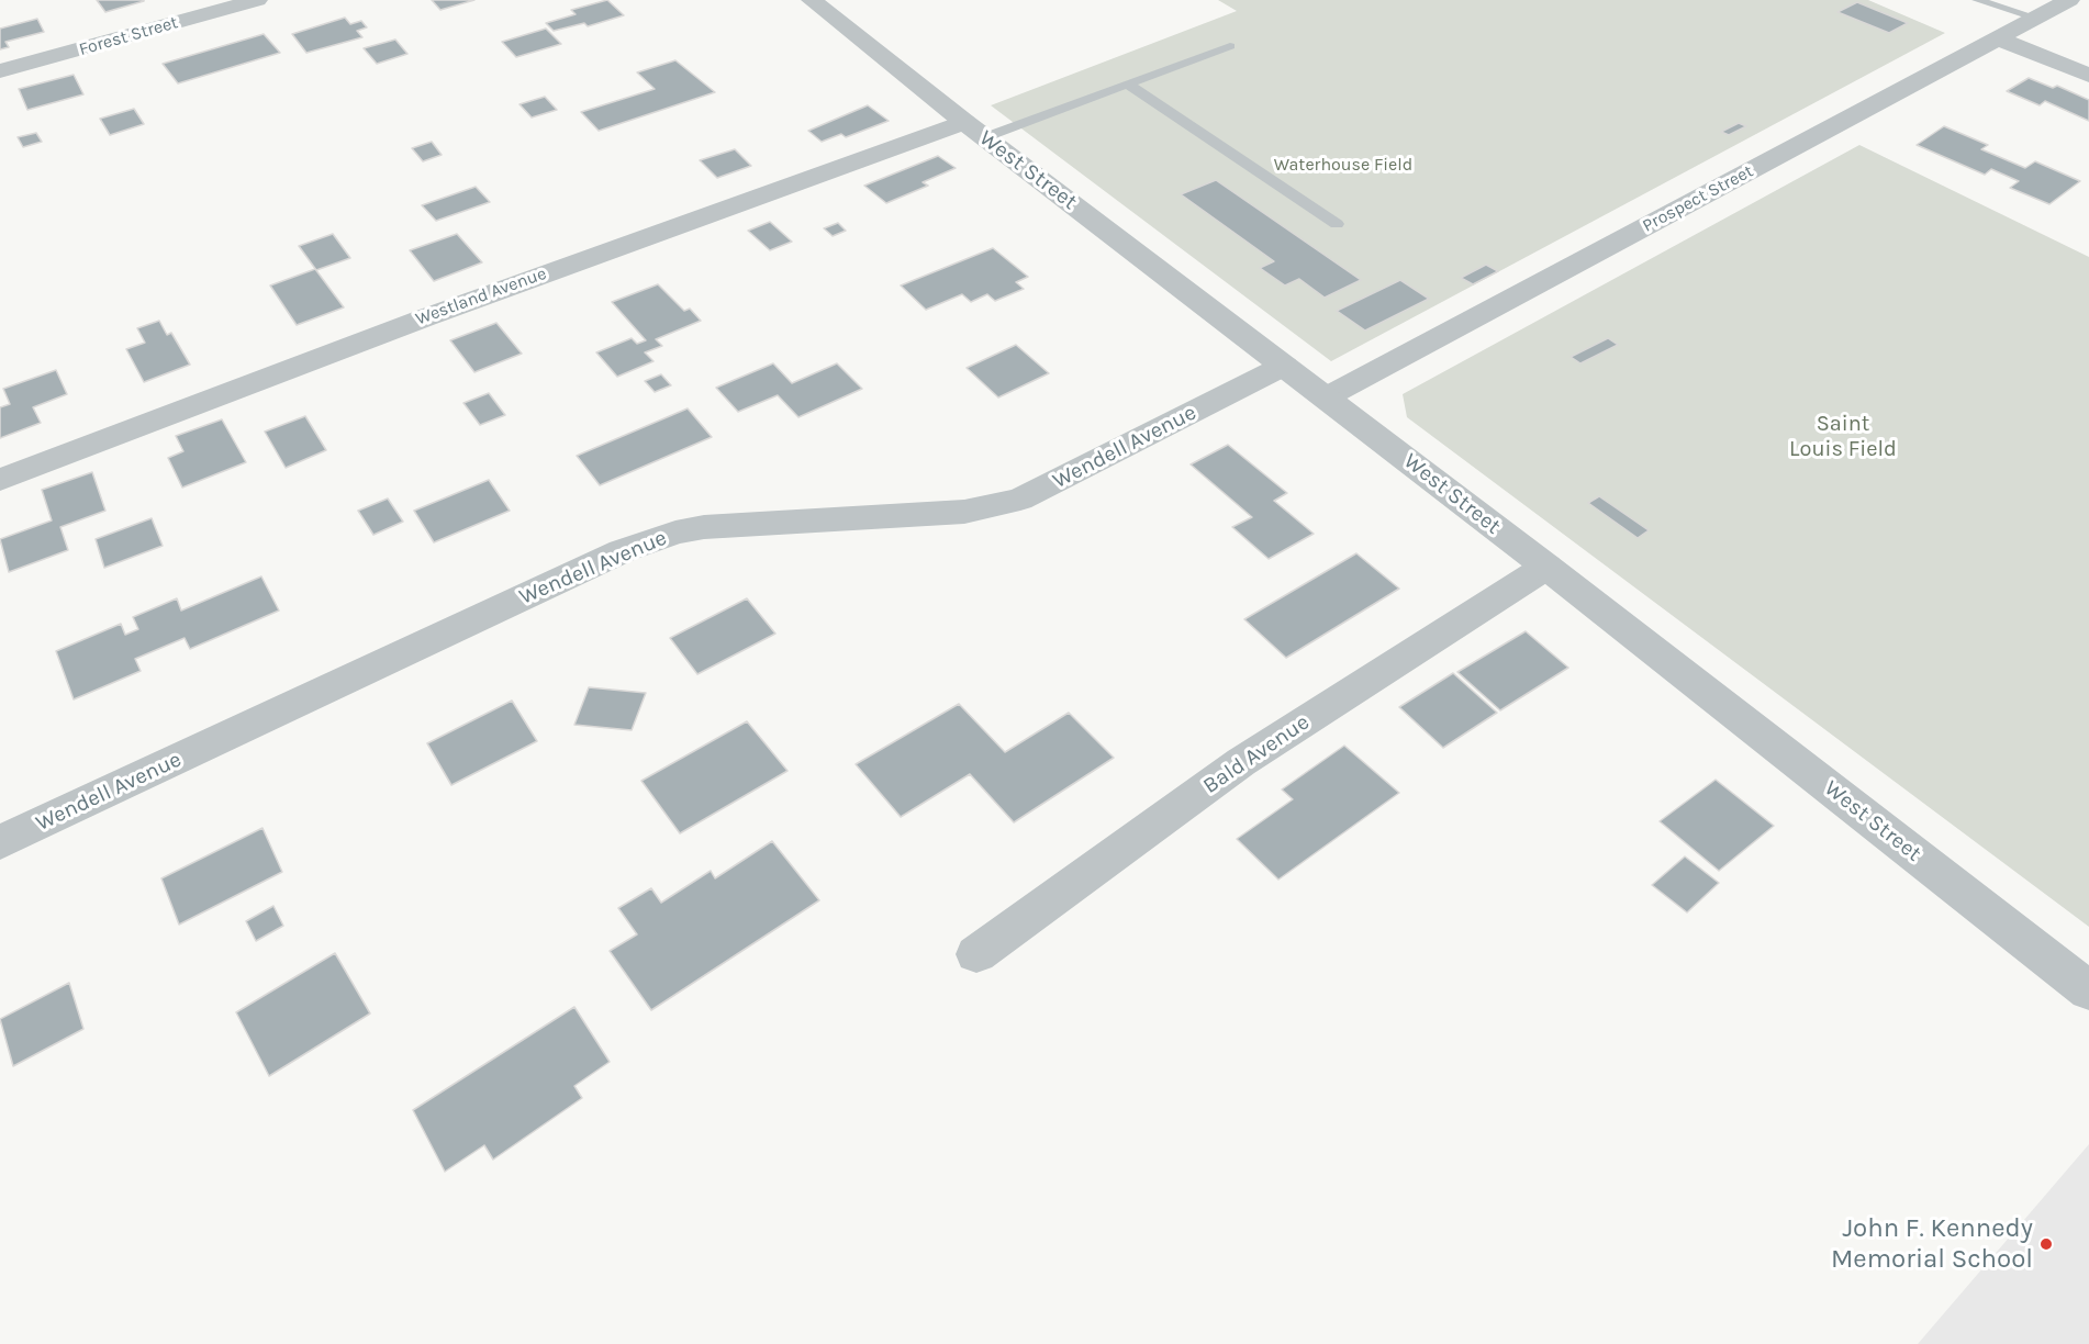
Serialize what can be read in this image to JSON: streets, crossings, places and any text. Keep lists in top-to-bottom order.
{
  "streets": {
    "street": [
      "Forest Street",
      "West Street",
      "Prospect Street",
      "Westland Avenue",
      "Wendell Avenue",
      "Bald Avenue"
    ]
  },
  "crossings": [
    ["West Street", "Prospect Street"],
    ["West Street", "Westland Avenue"],
    ["West Street", "Wendell Avenue"],
    ["West Street", "Bald Avenue"]
  ],
  "parks": ["Waterhouse Field", "Saint Louis Field"],
  "places": ["John F. Kennedy Memorial School"]
}
